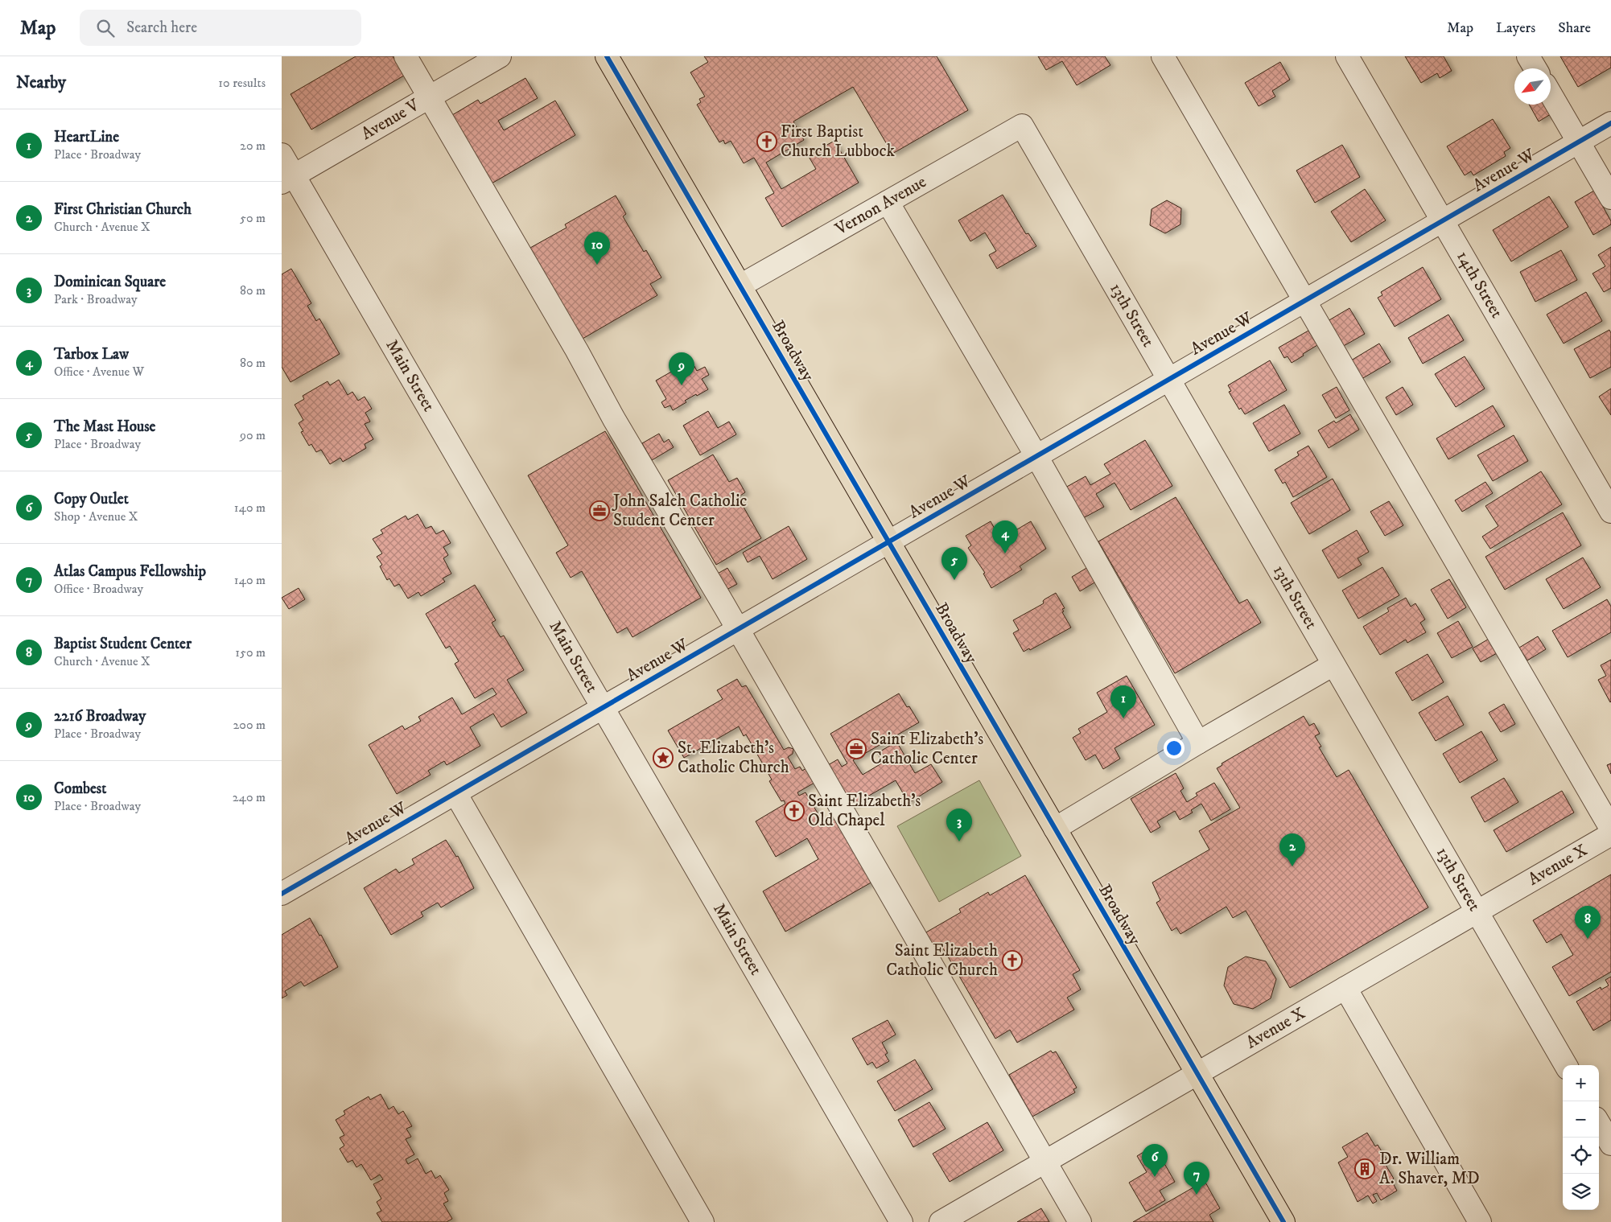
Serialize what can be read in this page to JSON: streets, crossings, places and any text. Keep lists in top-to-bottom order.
{
  "streets": {
    "main road": ["Broadway"],
    "street": [
      "Avenue V",
      "Avenue W",
      "Vernon Avenue",
      "14th Street",
      "13th Street",
      "Main Street",
      "Avenue X"
    ]
  },
  "crossings": [
    ["Avenue V", "Main Street"],
    ["Avenue W", "14th Street"],
    ["Avenue W", "13th Street"],
    ["Avenue W", "Broadway"],
    ["Avenue W", "Main Street"],
    ["Vernon Avenue", "13th Street"],
    ["Vernon Avenue", "Broadway"],
    ["13th Street", "Avenue X"],
    ["Broadway", "Avenue X"]
  ],
  "places": {
    "church": ["First Baptist Church Lubbock", "Saint Elizabeth’s Old Chapel", "Saint Elizabeth Catholic Church"],
    "office": ["John Saleh Catholic Student Center", "Saint Elizabeth's Catholic Center"],
    "place": ["St. Elizabeth's Catholic Church"],
    "building": ["Dr. William A. Shaver, MD"]
  },
  "north": "bottom left",
  "page": {
    "header": "Map",
    "search": "Search here",
    "nav": ["Map", "Layers", "Share"],
    "heading": ["Nearby", "10 results"],
    "list": [
      {
        "mark": "1",
        "name": "HeartLine",
        "note": "Place · Broadway",
        "value": "20 m"
      },
      {
        "mark": "2",
        "name": "First Christian Church",
        "note": "Church · Avenue X",
        "value": "50 m"
      },
      {
        "mark": "3",
        "name": "Dominican Square",
        "note": "Park · Broadway",
        "value": "80 m"
      },
      {
        "mark": "4",
        "name": "Tarbox Law",
        "note": "Office · Avenue W",
        "value": "80 m"
      },
      {
        "mark": "5",
        "name": "The Mast House",
        "note": "Place · Broadway",
        "value": "90 m"
      },
      {
        "mark": "6",
        "name": "Copy Outlet",
        "note": "Shop · Avenue X",
        "value": "140 m"
      },
      {
        "mark": "7",
        "name": "Atlas Campus Fellowship",
        "note": "Office · Broadway",
        "value": "140 m"
      },
      {
        "mark": "8",
        "name": "Baptist Student Center",
        "note": "Church · Avenue X",
        "value": "150 m"
      },
      {
        "mark": "9",
        "name": "2216 Broadway",
        "note": "Place · Broadway",
        "value": "200 m"
      },
      {
        "mark": "10",
        "name": "Combest",
        "note": "Place · Broadway",
        "value": "240 m"
      }
    ],
    "pins": [
      "10",
      "9",
      "4",
      "5",
      "1",
      "3",
      "2",
      "8",
      "6",
      "7"
    ],
    "map_buttons": ["+", "−"]
  }
}
